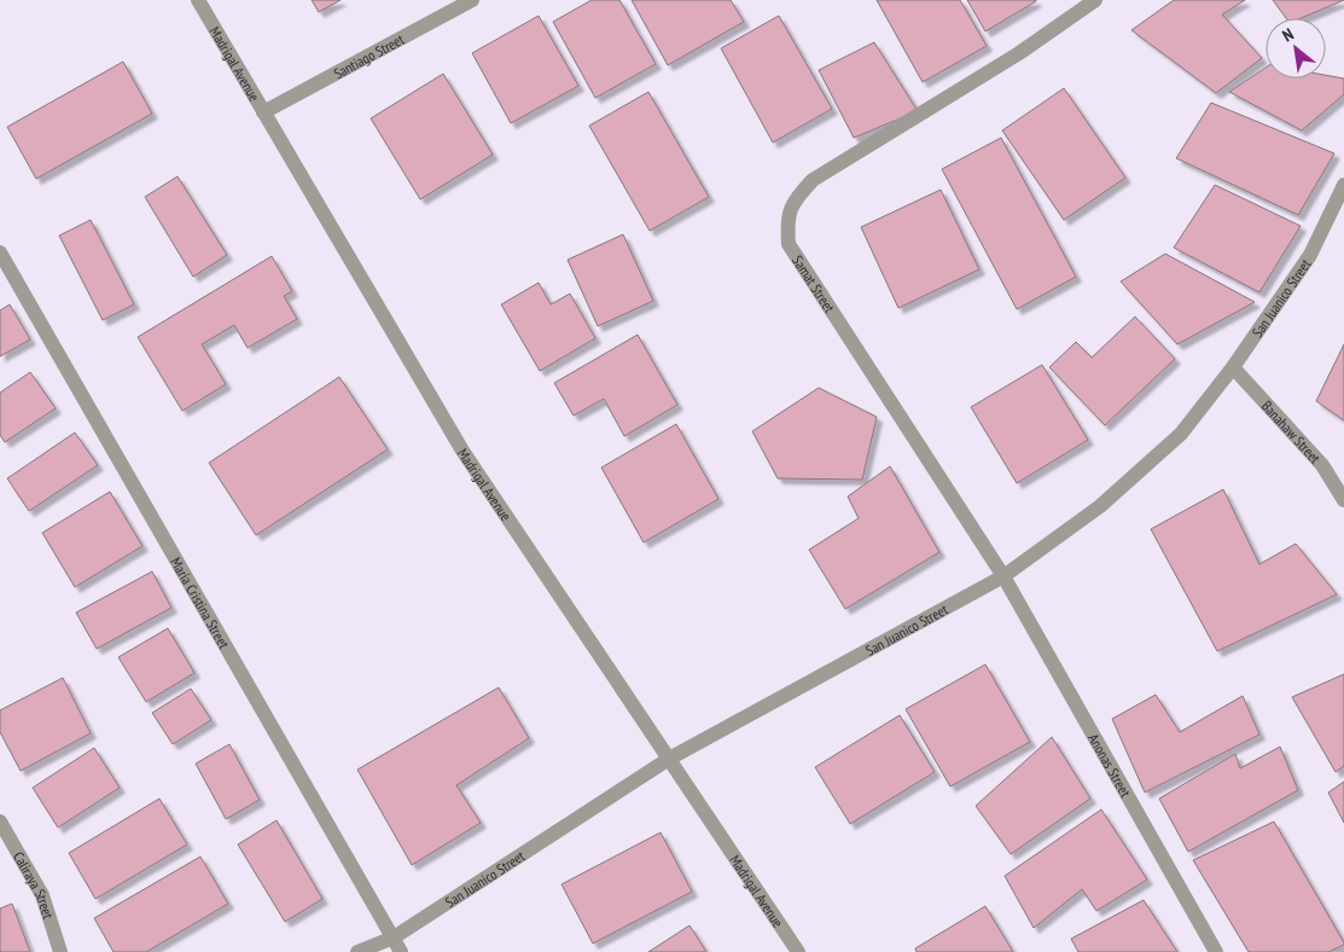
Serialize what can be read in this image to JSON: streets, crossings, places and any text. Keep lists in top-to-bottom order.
{
  "streets": {
    "street": [
      "Santiago Street",
      "Madrigal Avenue",
      "Samat Street",
      "San Juanico Street",
      "Banahaw Street",
      "Maria Cristina Street",
      "Anonas Street",
      "Caliraya Street"
    ]
  },
  "crossings": [
    ["Santiago Street", "Madrigal Avenue"],
    ["Madrigal Avenue", "San Juanico Street"],
    ["Samat Street", "San Juanico Street"],
    ["Samat Street", "Anonas Street"],
    ["San Juanico Street", "Banahaw Street"],
    ["San Juanico Street", "Maria Cristina Street"],
    ["San Juanico Street", "Anonas Street"]
  ],
  "north": "top left"
}
